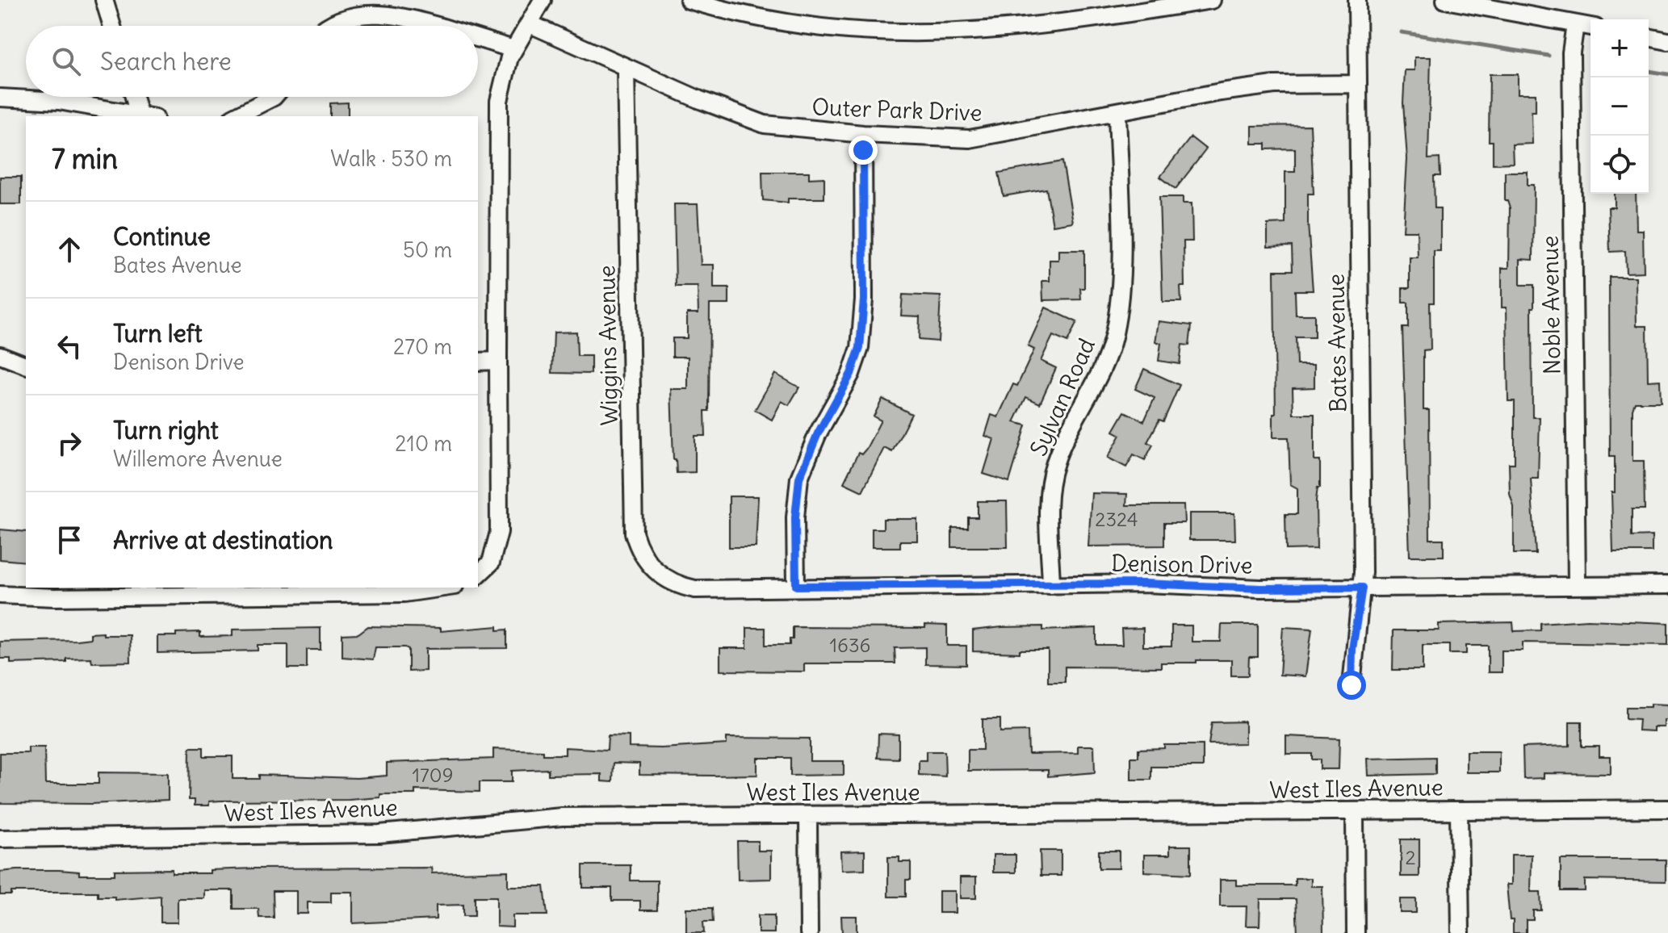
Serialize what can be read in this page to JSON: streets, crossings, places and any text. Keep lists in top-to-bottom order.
{
  "streets": {
    "street": [
      "Outer Park Drive",
      "Noble Avenue",
      "Bates Avenue",
      "Wiggins Avenue",
      "Sylvan Road",
      "Denison Drive",
      "West Iles Avenue"
    ]
  },
  "crossings": [
    ["Outer Park Drive", "Bates Avenue"],
    ["Outer Park Drive", "Wiggins Avenue"],
    ["Outer Park Drive", "Sylvan Road"],
    ["Noble Avenue", "Denison Drive"],
    ["Bates Avenue", "Denison Drive"],
    ["Wiggins Avenue", "Denison Drive"],
    ["Sylvan Road", "Denison Drive"]
  ],
  "house_numbers": [
    "2324",
    "1636",
    "1709",
    "2"
  ],
  "page": {
    "map_buttons": ["+", "−"],
    "search": "Search here",
    "heading": ["7 min", "Walk · 530 m"],
    "list": [
      ["Continue", "Bates Avenue", "50 m"],
      ["Turn left", "Denison Drive", "270 m"],
      ["Turn right", "Willemore Avenue", "210 m"],
      "Arrive at destination"
    ]
  }
}
